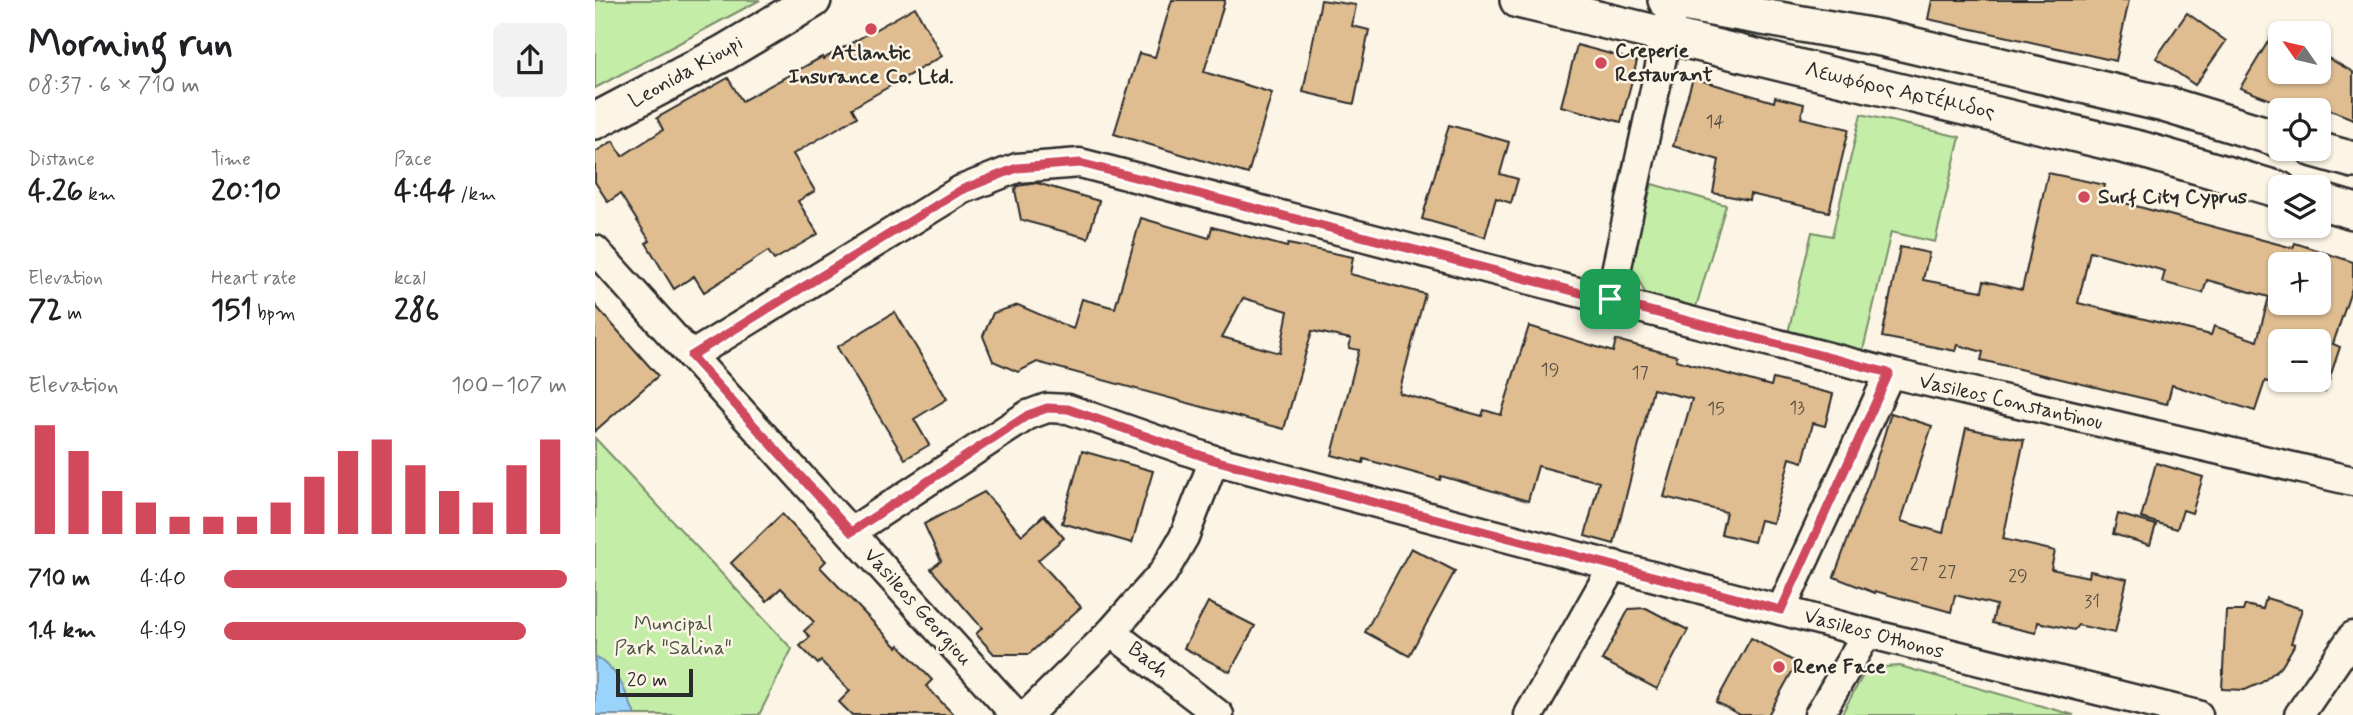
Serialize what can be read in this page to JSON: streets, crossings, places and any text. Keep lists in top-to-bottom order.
{
  "streets": {
    "main road": ["Leonida Kioupi", "Λεωφόρος Αρτέμιδος"],
    "street": [
      "Vasileos Constantinou",
      "Vasileos Georgiou",
      "Vasileos Othonos",
      "Bach"
    ]
  },
  "crossings": [
    ["Vasileos Constantinou", "Vasileos Georgiou"],
    ["Vasileos Georgiou", "Vasileos Othonos"]
  ],
  "parks": ["Muncipal Park \"Salina\""],
  "places": [
    "Atlantic Insurance Co. Ltd.",
    "Creperie Restaurant",
    "Surf City Cyprus",
    "Rene Face"
  ],
  "house_numbers": [
    "14",
    "19",
    "17",
    "13",
    "15",
    "27",
    "27",
    "29",
    "31"
  ],
  "scale_bar": "20 m",
  "north": "top left",
  "page": {
    "heading": ["Morning run", "08:37 · 6 × 710 m"],
    "map_buttons": ["+", "−"],
    "stats": [
      ["Distance", "4.26 km"],
      ["Time", "20:10"],
      ["Pace", "4:44 /km"],
      ["Elevation", "72 m"],
      ["Heart rate", "151 bpm"],
      ["kcal", "286"]
    ],
    "chart": ["Elevation", "100–107 m"],
    "list": [
      {
        "name": "710 m",
        "note": "4:40"
      },
      {
        "name": "1.4 km",
        "note": "4:49"
      }
    ],
    "scale": "20 m"
  }
}
